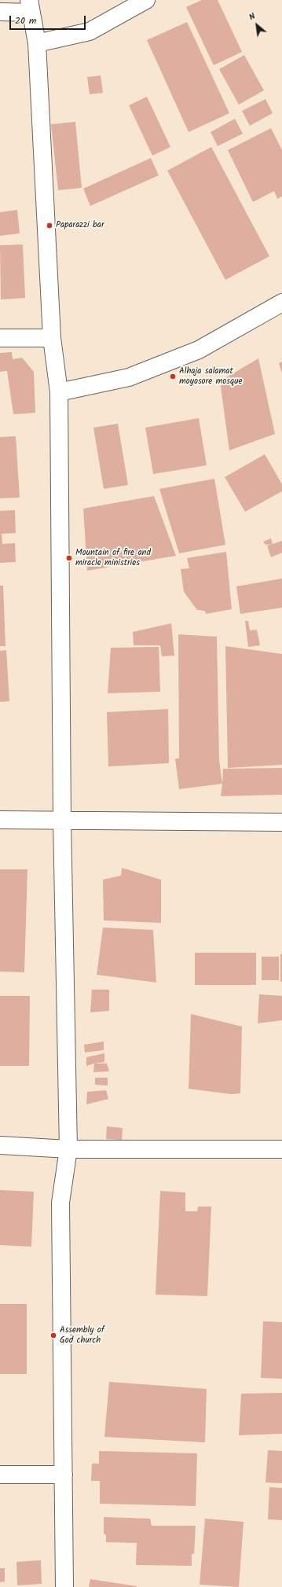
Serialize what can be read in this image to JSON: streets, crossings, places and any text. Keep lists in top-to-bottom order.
{
  "places": [
    "Paparazzi bar",
    "Alhaja salamat moyosore mosque",
    "Mountain of fire and miracle ministries",
    "Assembly of God church"
  ],
  "scale_bar": "20 m",
  "north": "top left"
}
